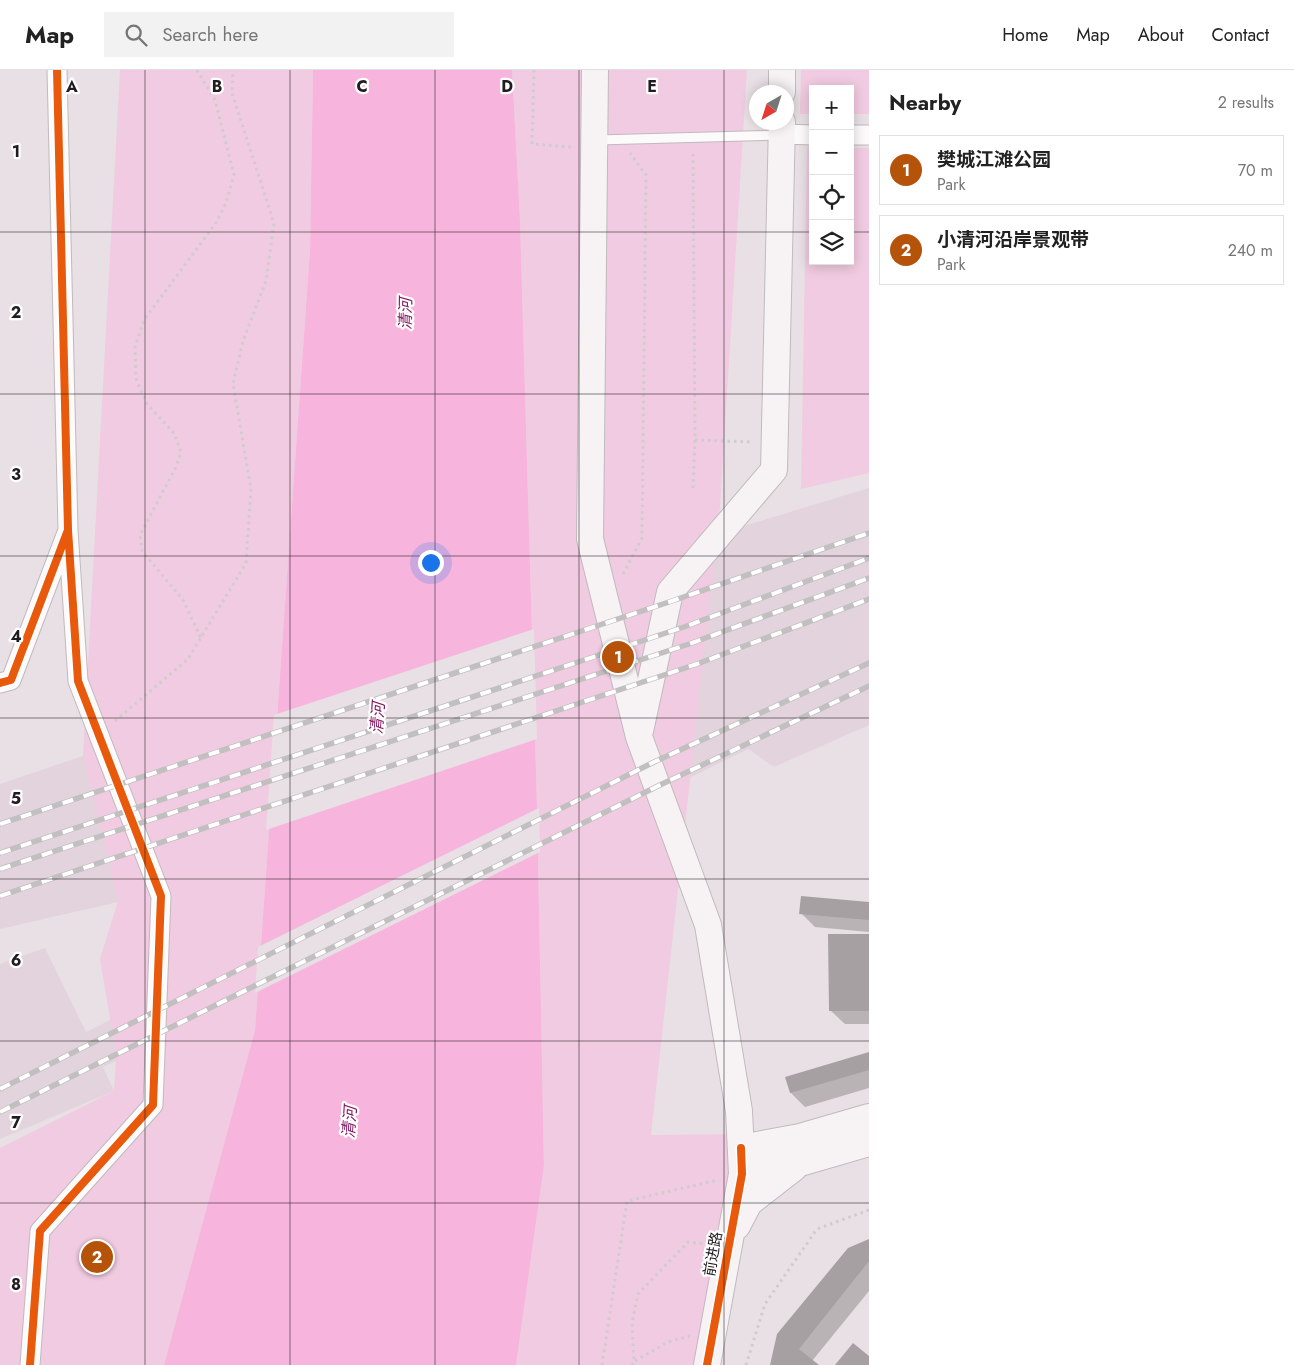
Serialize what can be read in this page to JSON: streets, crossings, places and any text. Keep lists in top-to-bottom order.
{
  "streets": {
    "street": ["前进路"]
  },
  "water": ["清河"],
  "north": "bottom left",
  "page": {
    "header": "Map",
    "search": "Search here",
    "nav": [
      "Home",
      "Map",
      "About",
      "Contact"
    ],
    "heading": ["Nearby", "2 results"],
    "map_buttons": ["+", "−"],
    "list": [
      {
        "mark": "1",
        "name": "樊城江滩公园",
        "note": "Park",
        "value": "70 m"
      },
      {
        "mark": "2",
        "name": "小清河沿岸景观带",
        "note": "Park",
        "value": "240 m"
      }
    ],
    "pins": ["1", "2"]
  },
  "grid": {
    "columns": [
      "A",
      "B",
      "C",
      "D",
      "E"
    ],
    "rows": [
      "1",
      "2",
      "3",
      "4",
      "5",
      "6",
      "7",
      "8"
    ]
  }
}
